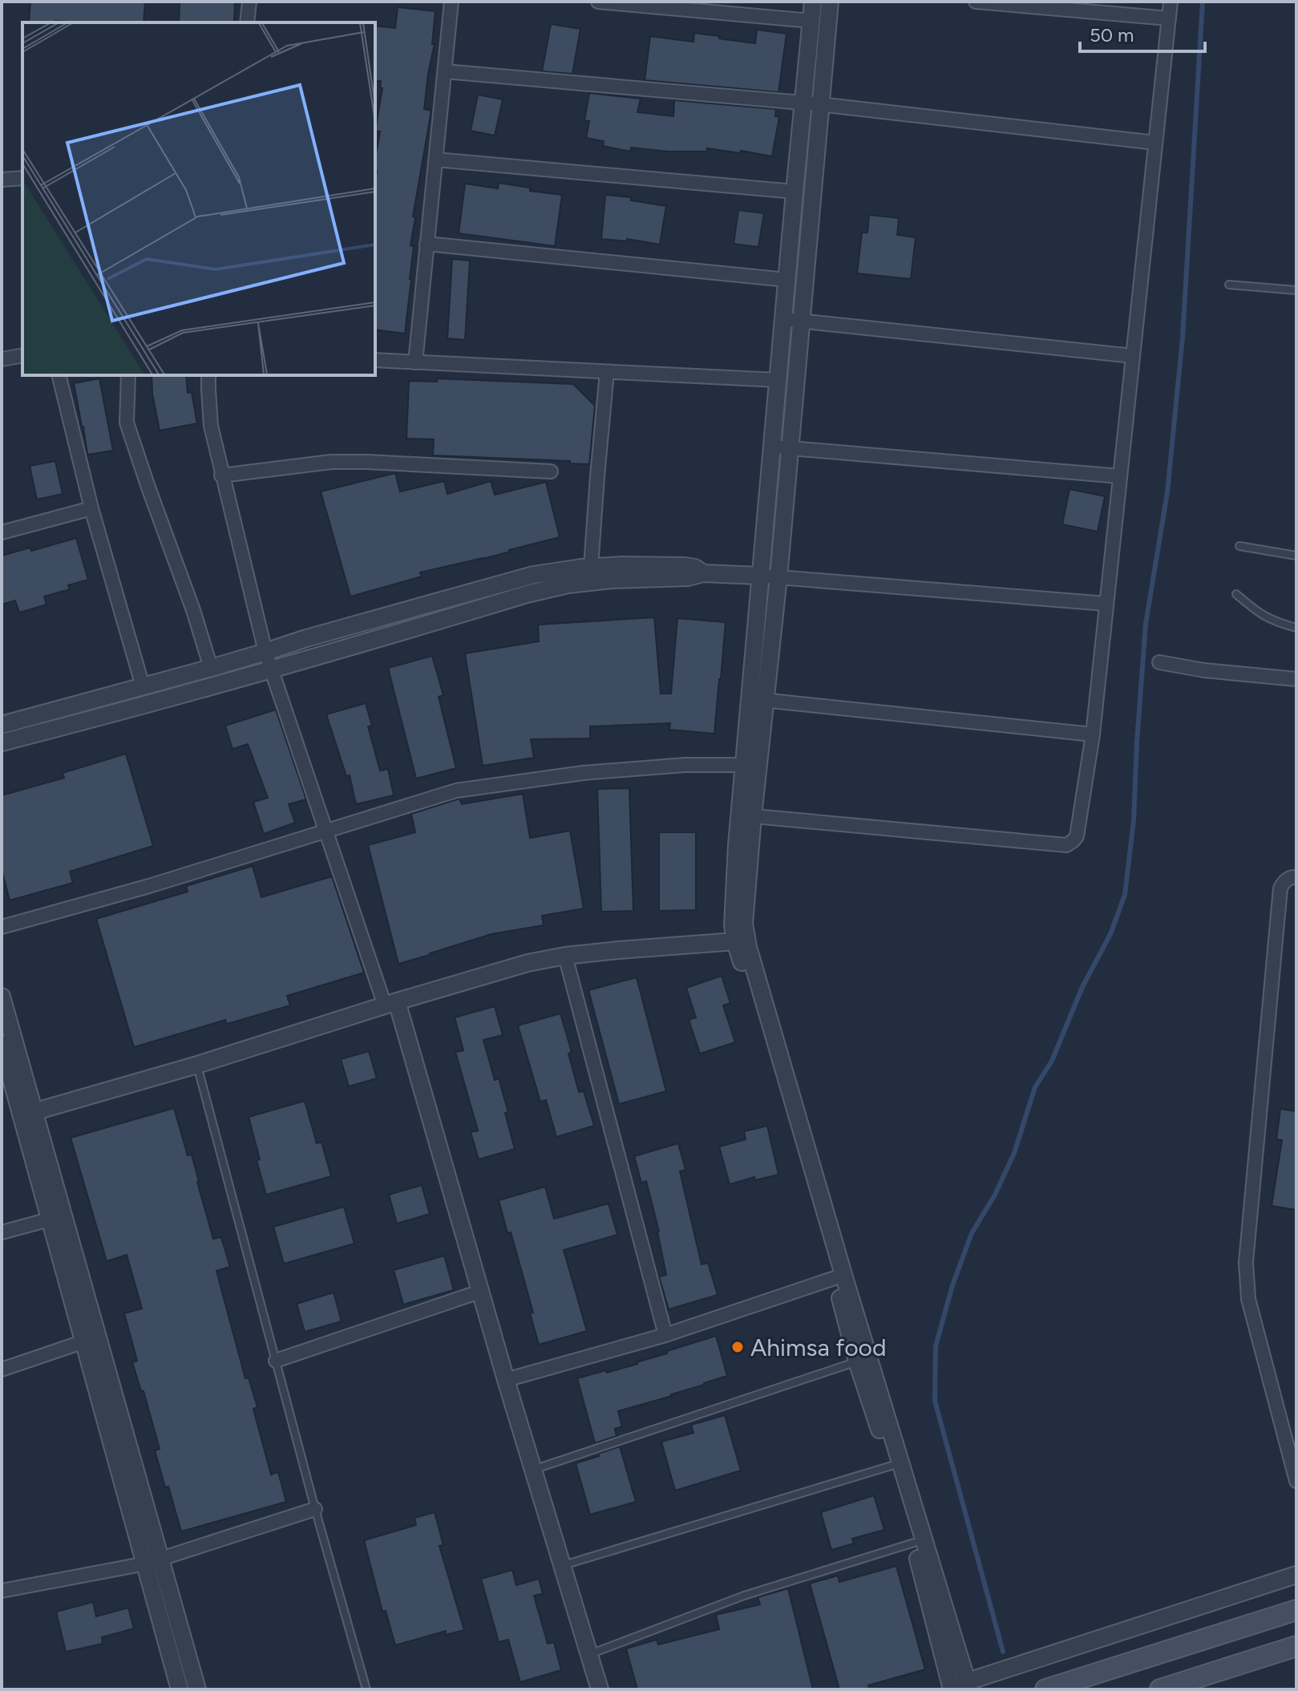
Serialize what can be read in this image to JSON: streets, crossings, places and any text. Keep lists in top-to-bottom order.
{
  "places": ["Ahimsa food"],
  "scale_bar": "50 m"
}
